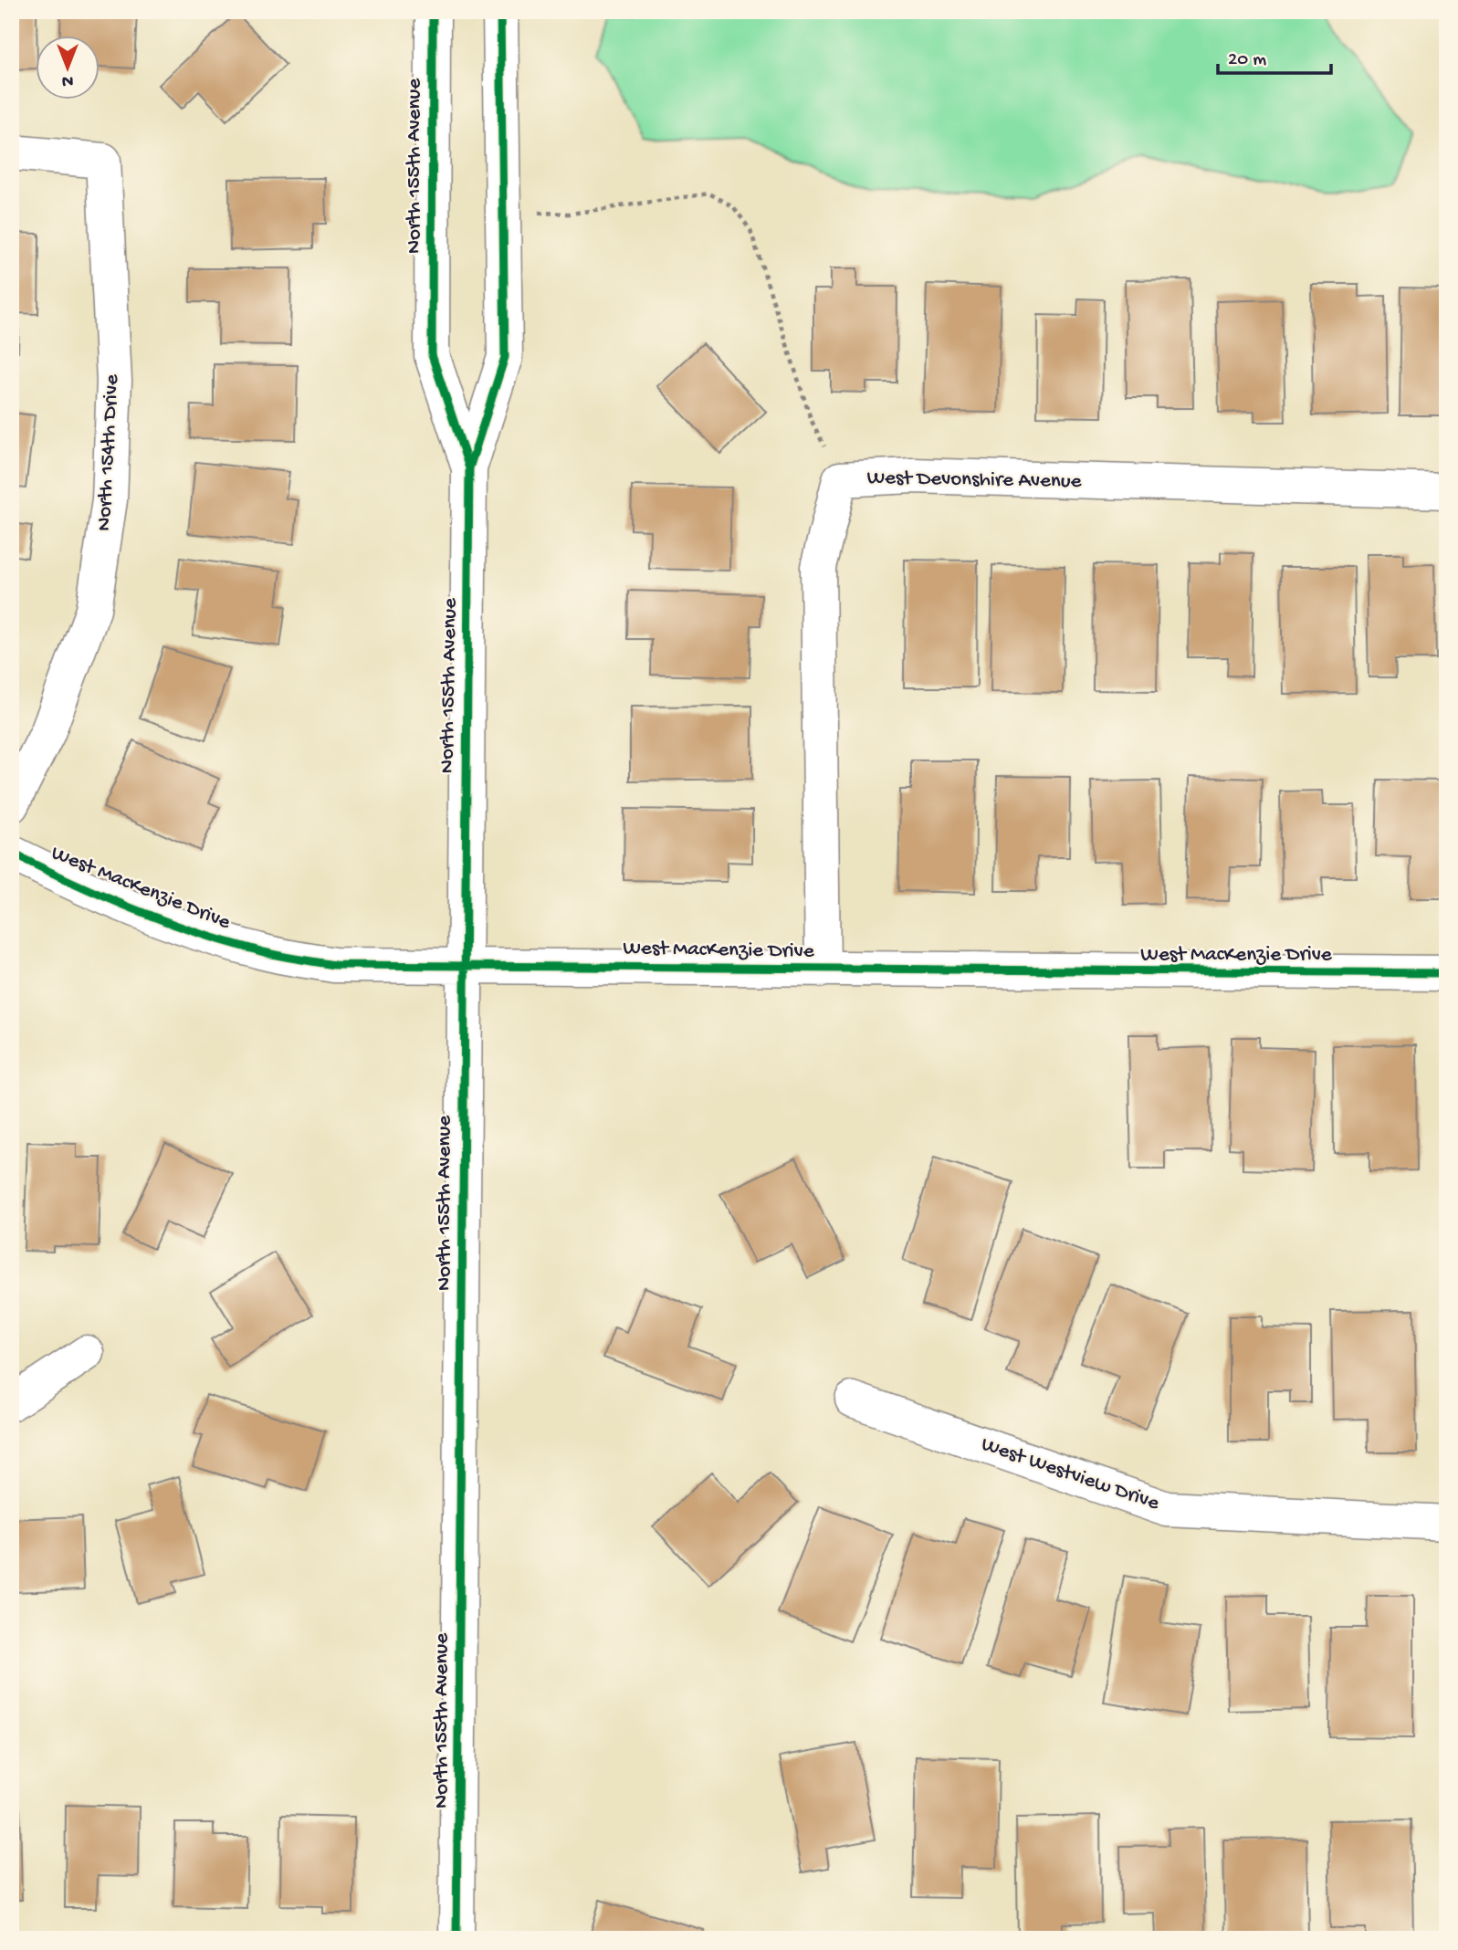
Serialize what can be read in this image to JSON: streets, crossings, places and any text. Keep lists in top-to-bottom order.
{
  "streets": {
    "street": [
      "North 155th Avenue",
      "North 154th Drive",
      "West Devonshire Avenue",
      "West MacKenzie Drive",
      "West Westview Drive"
    ]
  },
  "crossings": [
    ["North 155th Avenue", "West MacKenzie Drive"],
    ["West Devonshire Avenue", "West MacKenzie Drive"]
  ],
  "scale_bar": "20 m",
  "north": "bottom"
}
